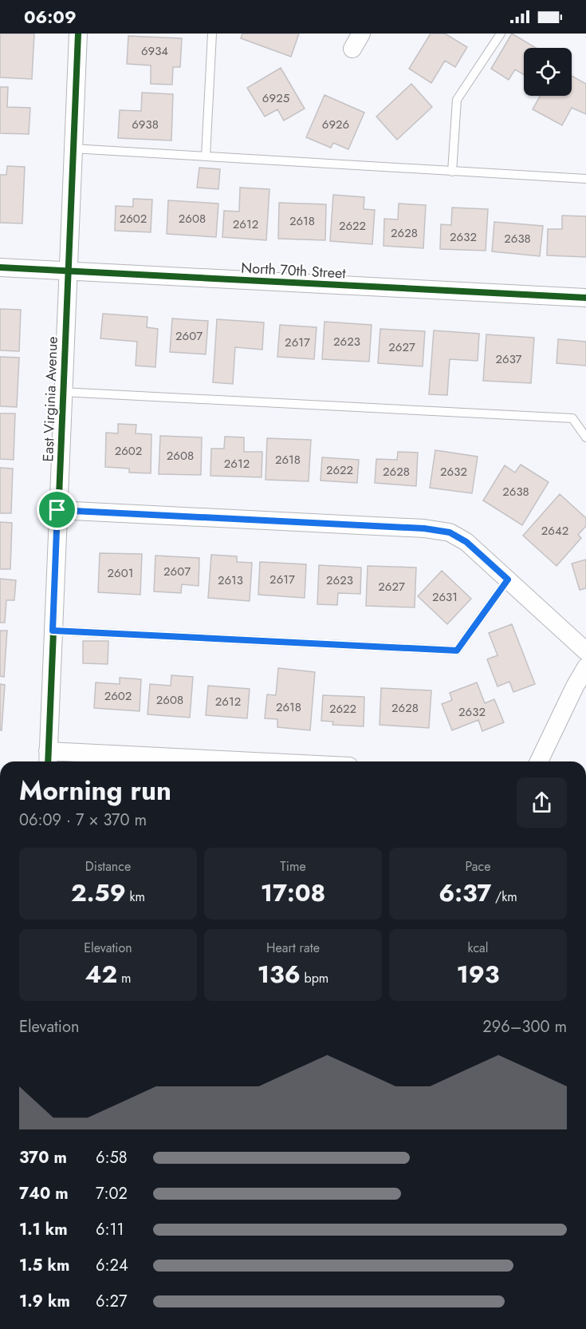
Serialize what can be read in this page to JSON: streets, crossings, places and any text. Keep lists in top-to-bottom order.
{
  "streets": {
    "street": ["North 70th Street", "East Virginia Avenue"]
  },
  "crossings": [
    ["North 70th Street", "East Virginia Avenue"]
  ],
  "house_numbers": [
    "6934",
    "6925",
    "6938",
    "6926",
    "2602",
    "2608",
    "2618",
    "2612",
    "2622",
    "2628",
    "2632",
    "2638",
    "2607",
    "2623",
    "2617",
    "2627",
    "2637",
    "2602",
    "2608",
    "2618",
    "2612",
    "2622",
    "2628",
    "2632",
    "2638",
    "2642",
    "2607",
    "2601",
    "2617",
    "2613",
    "2623",
    "2627",
    "2631",
    "2602",
    "2608",
    "2612",
    "2618",
    "2628",
    "2622",
    "2632"
  ],
  "page": {
    "status": "06:09",
    "heading": ["Morning run", "06:09 · 7 × 370 m"],
    "stats": [
      ["Distance", "2.59 km"],
      ["Time", "17:08"],
      ["Pace", "6:37 /km"],
      ["Elevation", "42 m"],
      ["Heart rate", "136 bpm"],
      ["kcal", "193"]
    ],
    "chart": ["Elevation", "296–300 m"],
    "list": [
      {
        "name": "370 m",
        "note": "6:58"
      },
      {
        "name": "740 m",
        "note": "7:02"
      },
      {
        "name": "1.1 km",
        "note": "6:11"
      },
      {
        "name": "1.5 km",
        "note": "6:24"
      },
      {
        "name": "1.9 km",
        "note": "6:27"
      }
    ]
  }
}
